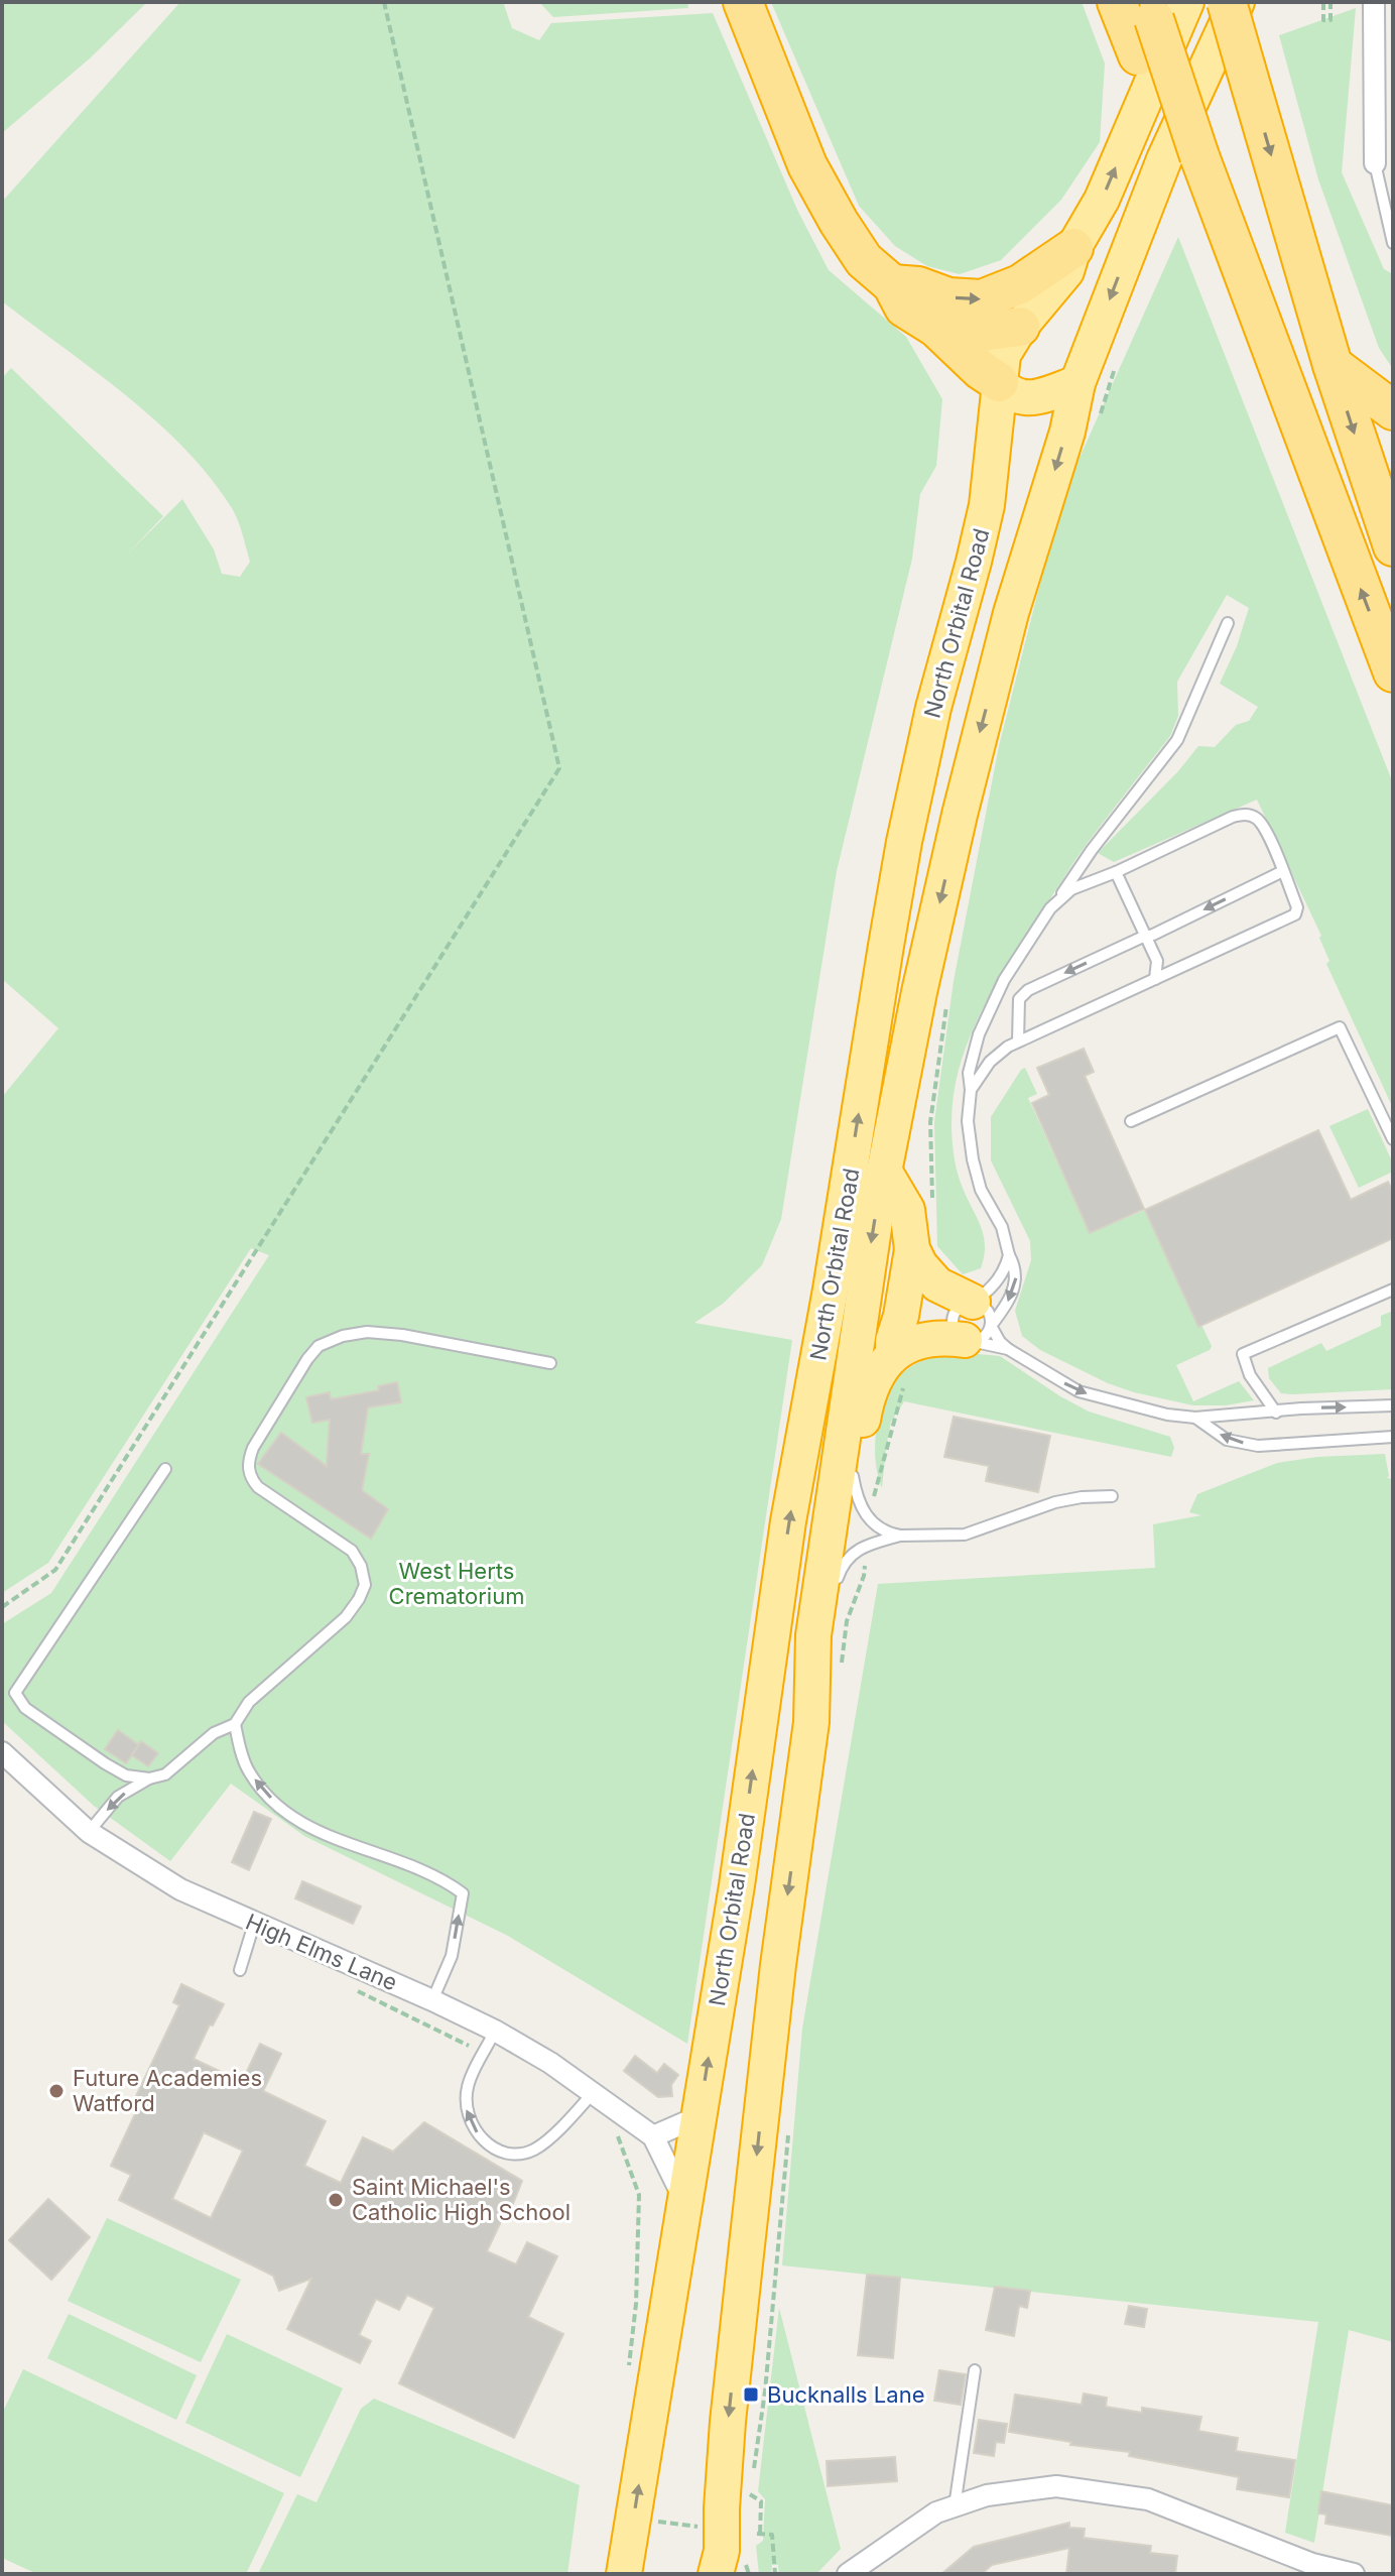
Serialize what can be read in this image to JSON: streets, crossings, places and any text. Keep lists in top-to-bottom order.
{
  "streets": {
    "highway": ["North Orbital Road"],
    "street": ["High Elms Lane"]
  },
  "crossings": [
    ["North Orbital Road", "High Elms Lane"]
  ],
  "parks": ["West Herts Crematorium"],
  "places": {
    "other": ["Future Academies Watford", "Saint Michael's Catholic High School"],
    "transit": ["Bucknalls Lane"]
  }
}
